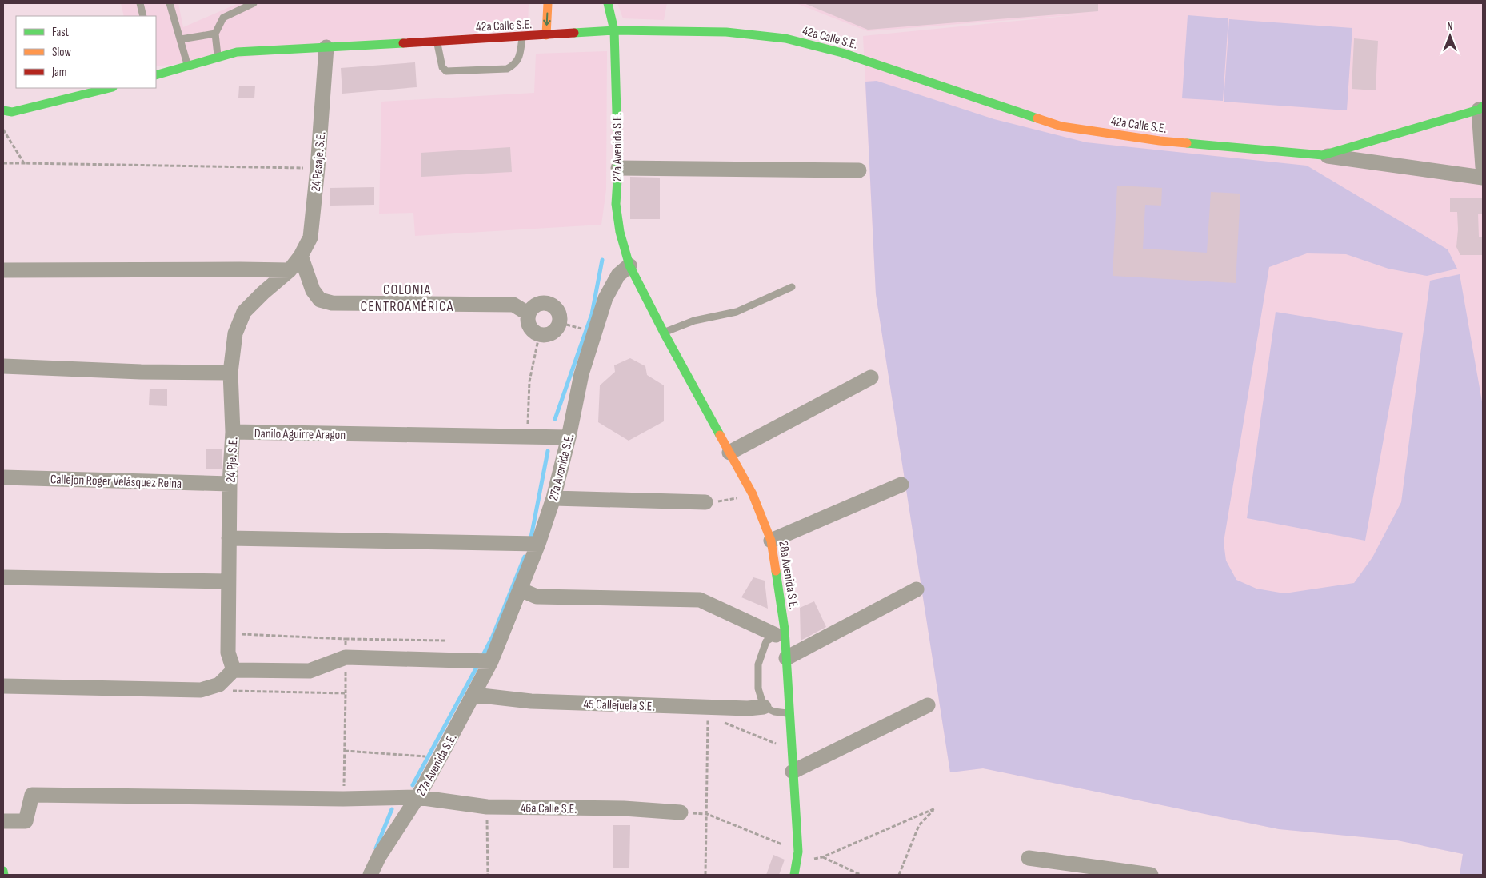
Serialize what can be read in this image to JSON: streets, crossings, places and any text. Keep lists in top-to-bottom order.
{
  "streets": {
    "street": [
      "42a Calle S.E.",
      "27a Avenida S.E.",
      "24 Pasaje. S.E.",
      "Danilo Aguirre Aragon",
      "24 Pje. S.E.",
      "Callejon Roger Velásquez Reina",
      "28a Avenida S.E.",
      "45 Callejuela S.E.",
      "46a Calle S.E."
    ]
  },
  "crossings": [
    ["42a Calle S.E.", "27a Avenida S.E."],
    ["42a Calle S.E.", "24 Pasaje. S.E."],
    ["27a Avenida S.E.", "28a Avenida S.E."],
    ["27a Avenida S.E.", "45 Callejuela S.E."],
    ["27a Avenida S.E.", "46a Calle S.E."],
    ["24 Pasaje. S.E.", "24 Pje. S.E."],
    ["Danilo Aguirre Aragon", "24 Pje. S.E."],
    ["24 Pje. S.E.", "Callejon Roger Velásquez Reina"]
  ],
  "districts": ["COLONIA CENTROAMÉRICA"],
  "legend": ["Fast", "Slow", "Jam"],
  "north": "top"
}
